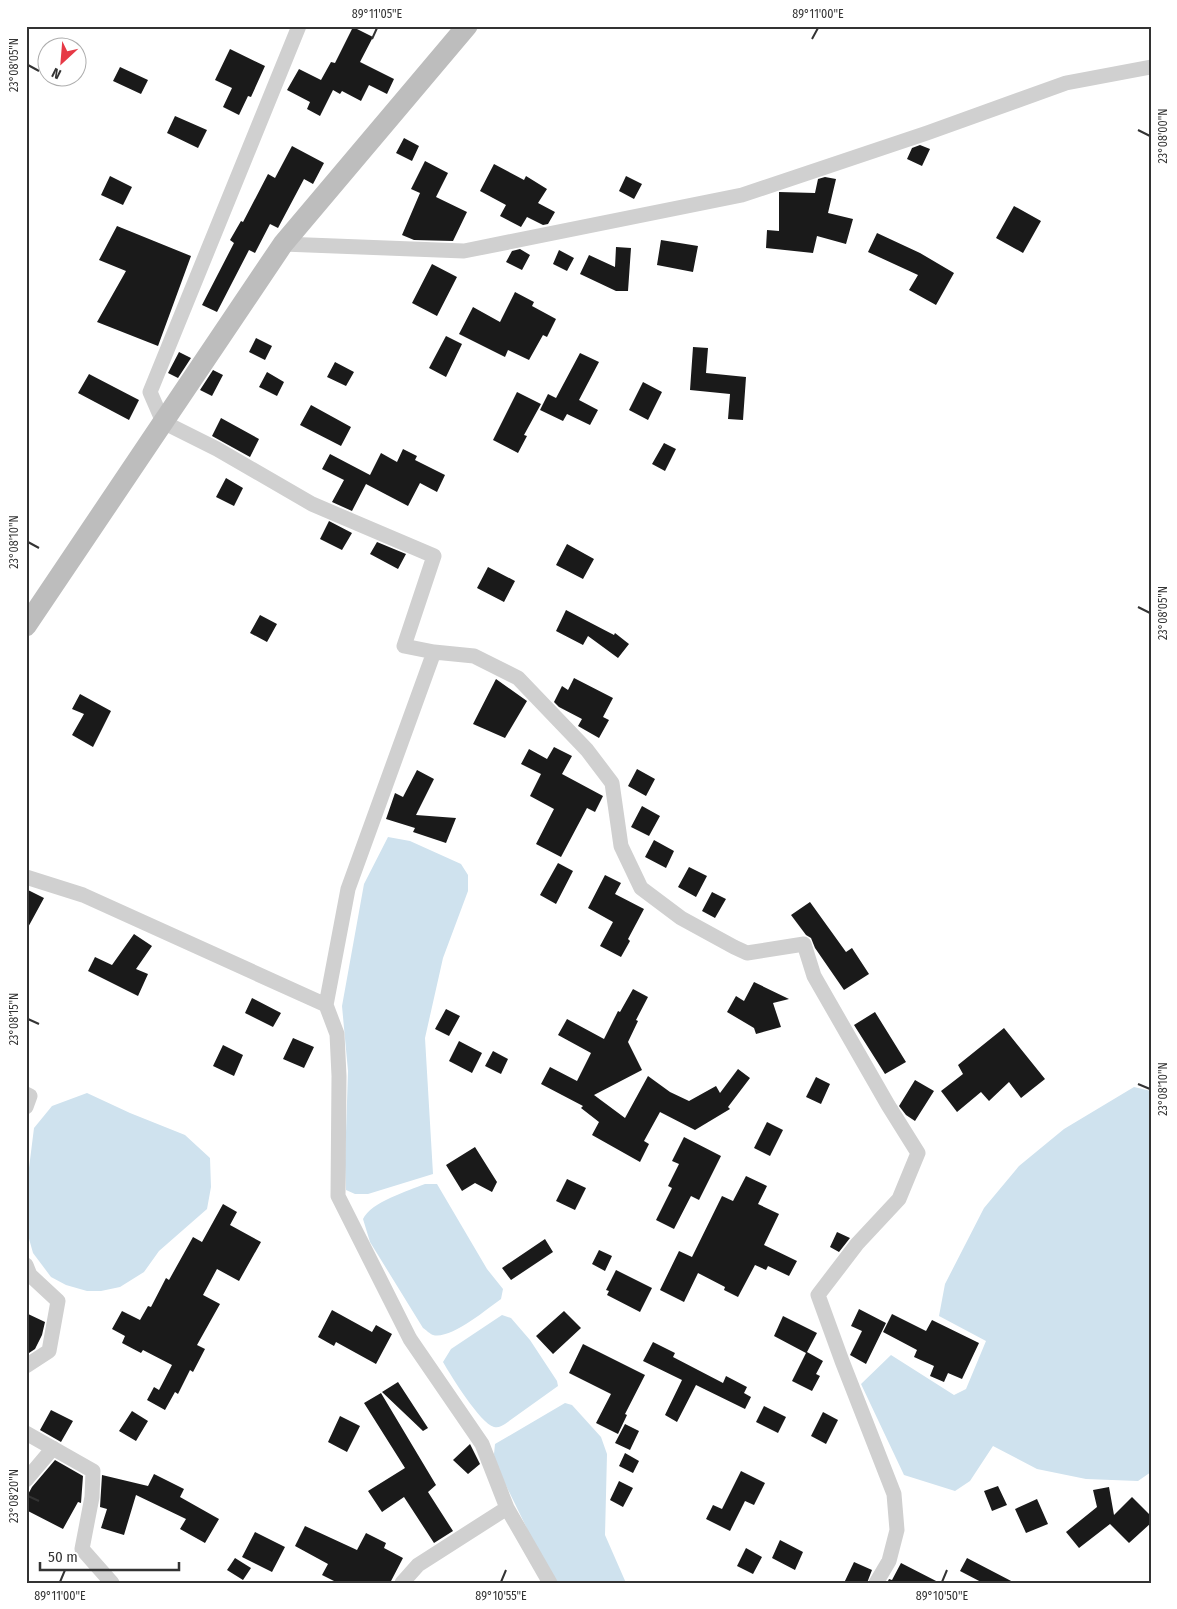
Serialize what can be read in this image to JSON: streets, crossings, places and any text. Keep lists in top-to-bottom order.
{
  "scale_bar": "50 m",
  "north": "bottom left",
  "coordinates": [
    "89°11'05\"E",
    "89°11'00\"E",
    "23°08'05\"N",
    "23°08'00\"N",
    "23°08'10\"N",
    "23°08'15\"N",
    "23°08'20\"N",
    "89°10'55\"E",
    "89°10'50\"E"
  ]
}
